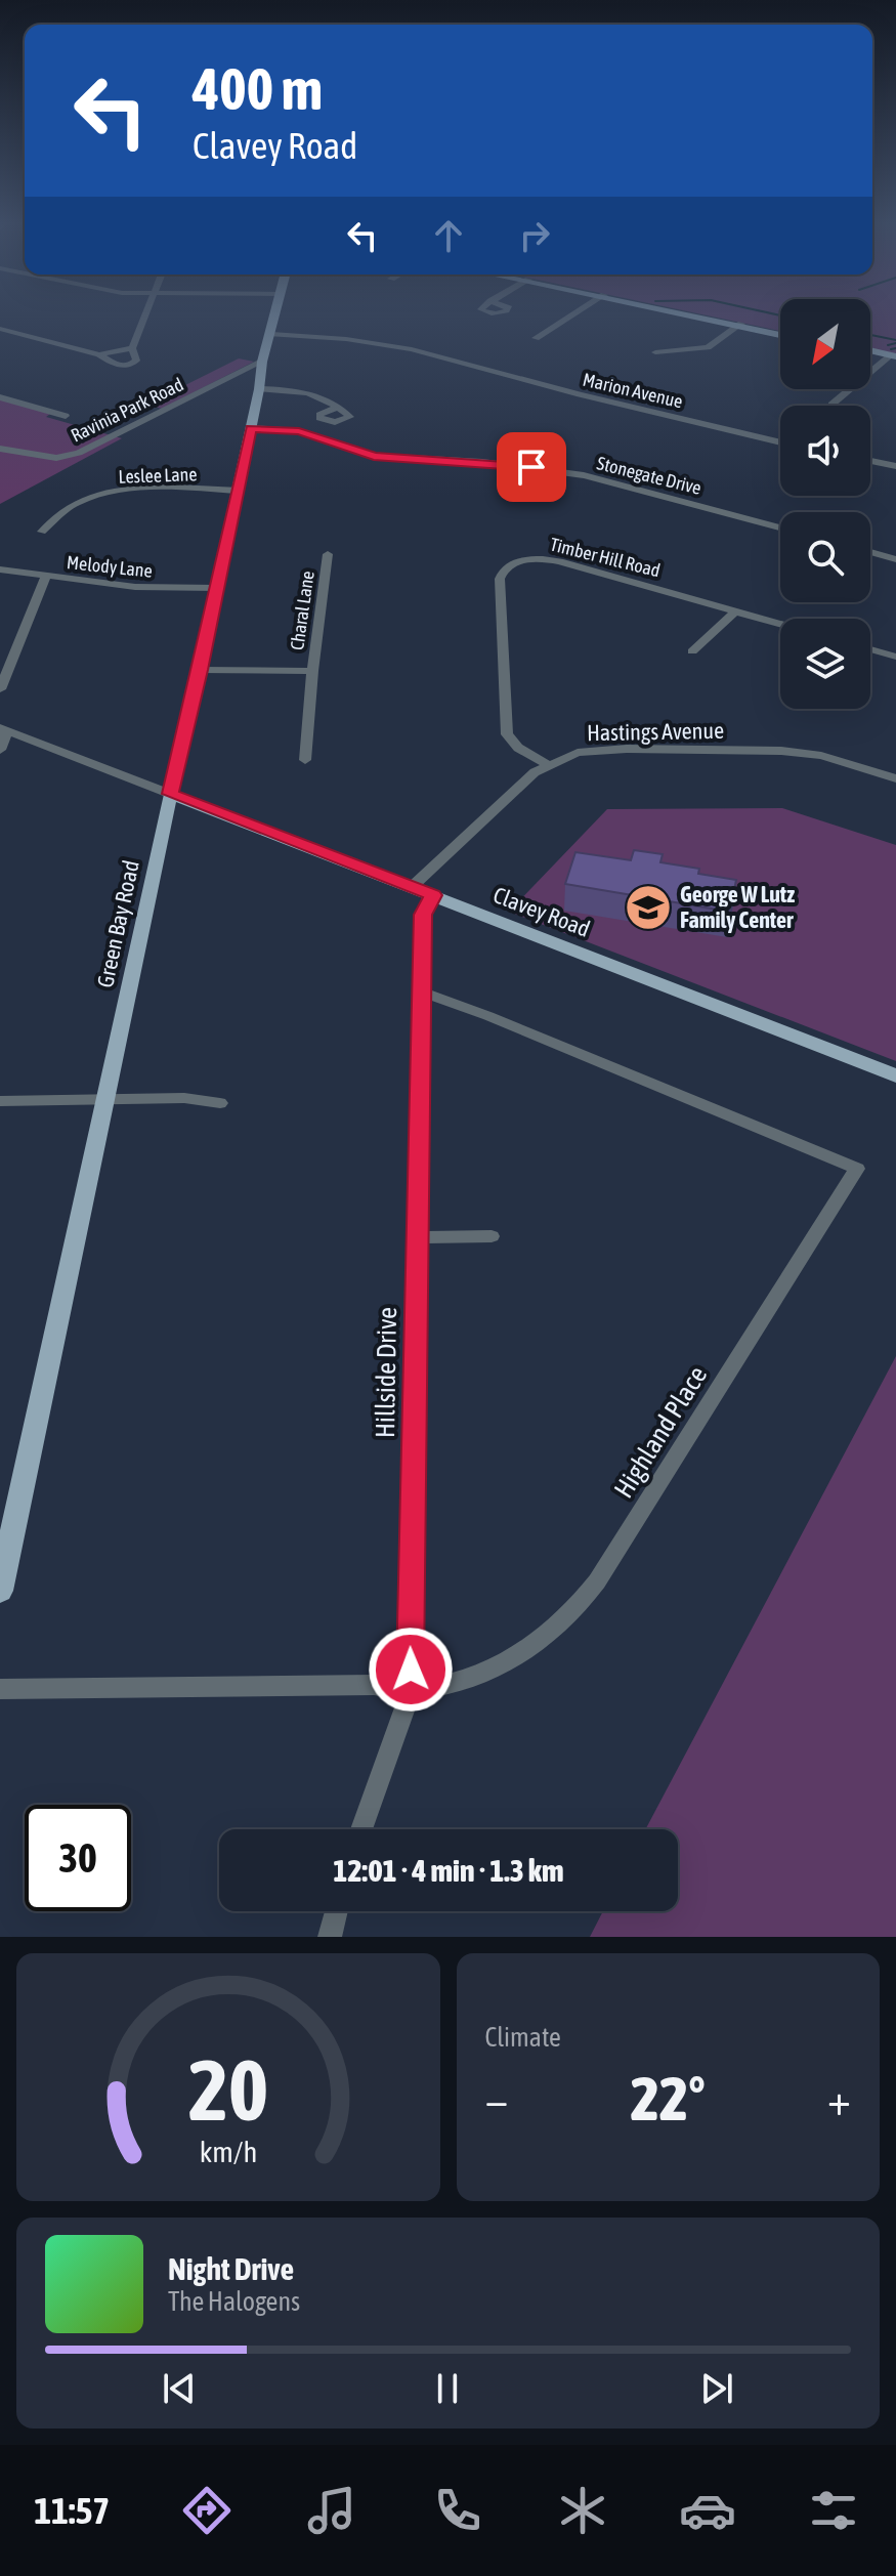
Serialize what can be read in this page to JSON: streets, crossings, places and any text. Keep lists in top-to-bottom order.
{
  "streets": {
    "main road": ["Clavey Road", "Green Bay Road"],
    "street": [
      "Marion Avenue",
      "Ravinia Park Road",
      "Leslee Lane",
      "Stonegate Drive",
      "Timber Hill Road",
      "Melody Lane",
      "Charal Lane",
      "Hastings Avenue",
      "Hillside Drive",
      "Highland Place"
    ]
  },
  "crossings": [
    ["Marion Avenue", "Green Bay Road"],
    ["Ravinia Park Road", "Green Bay Road"],
    ["Leslee Lane", "Green Bay Road"],
    ["Stonegate Drive", "Green Bay Road"],
    ["Timber Hill Road", "Hastings Avenue"],
    ["Melody Lane", "Green Bay Road"],
    ["Charal Lane", "Green Bay Road"],
    ["Hastings Avenue", "Clavey Road"],
    ["Clavey Road", "Green Bay Road"],
    ["Clavey Road", "Hillside Drive"],
    ["Hillside Drive", "Highland Place"]
  ],
  "places": {
    "school or university": ["George W Lutz Family Center"]
  },
  "north": "bottom left",
  "page": {
    "turn": ["400 m", "Clavey Road"],
    "limit": "30",
    "trip": "12:01 · 4 min · 1.3 km",
    "tile": "Climate",
    "heat": ["−", "22°", "+"],
    "song": ["Night Drive", "The Halogens"],
    "tabs": "11:57",
    "gauge": ["20", "km/h"]
  }
}
